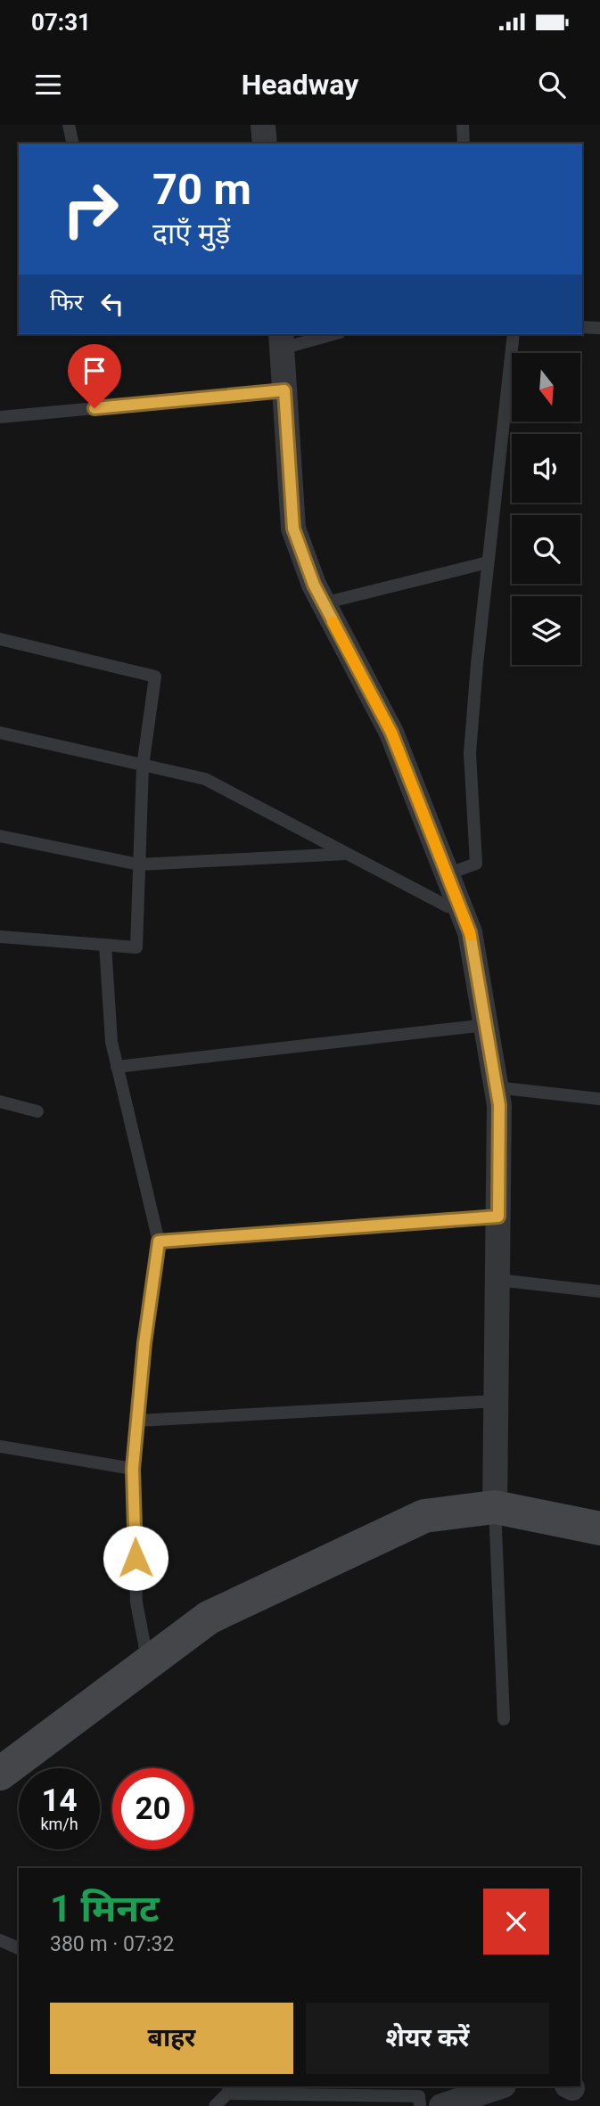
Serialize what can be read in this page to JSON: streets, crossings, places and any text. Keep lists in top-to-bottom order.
{
  "north": "bottom",
  "page": {
    "status": "07:31",
    "header": "Headway",
    "turn": ["70 m", "दाएँ मुड़ें"],
    "then": "फिर",
    "speed": "14 km/h",
    "limit": "20",
    "heading": ["1 मिनट", "380 m · 07:32"],
    "buttons": ["बाहर", "शेयर करें"]
  }
}
